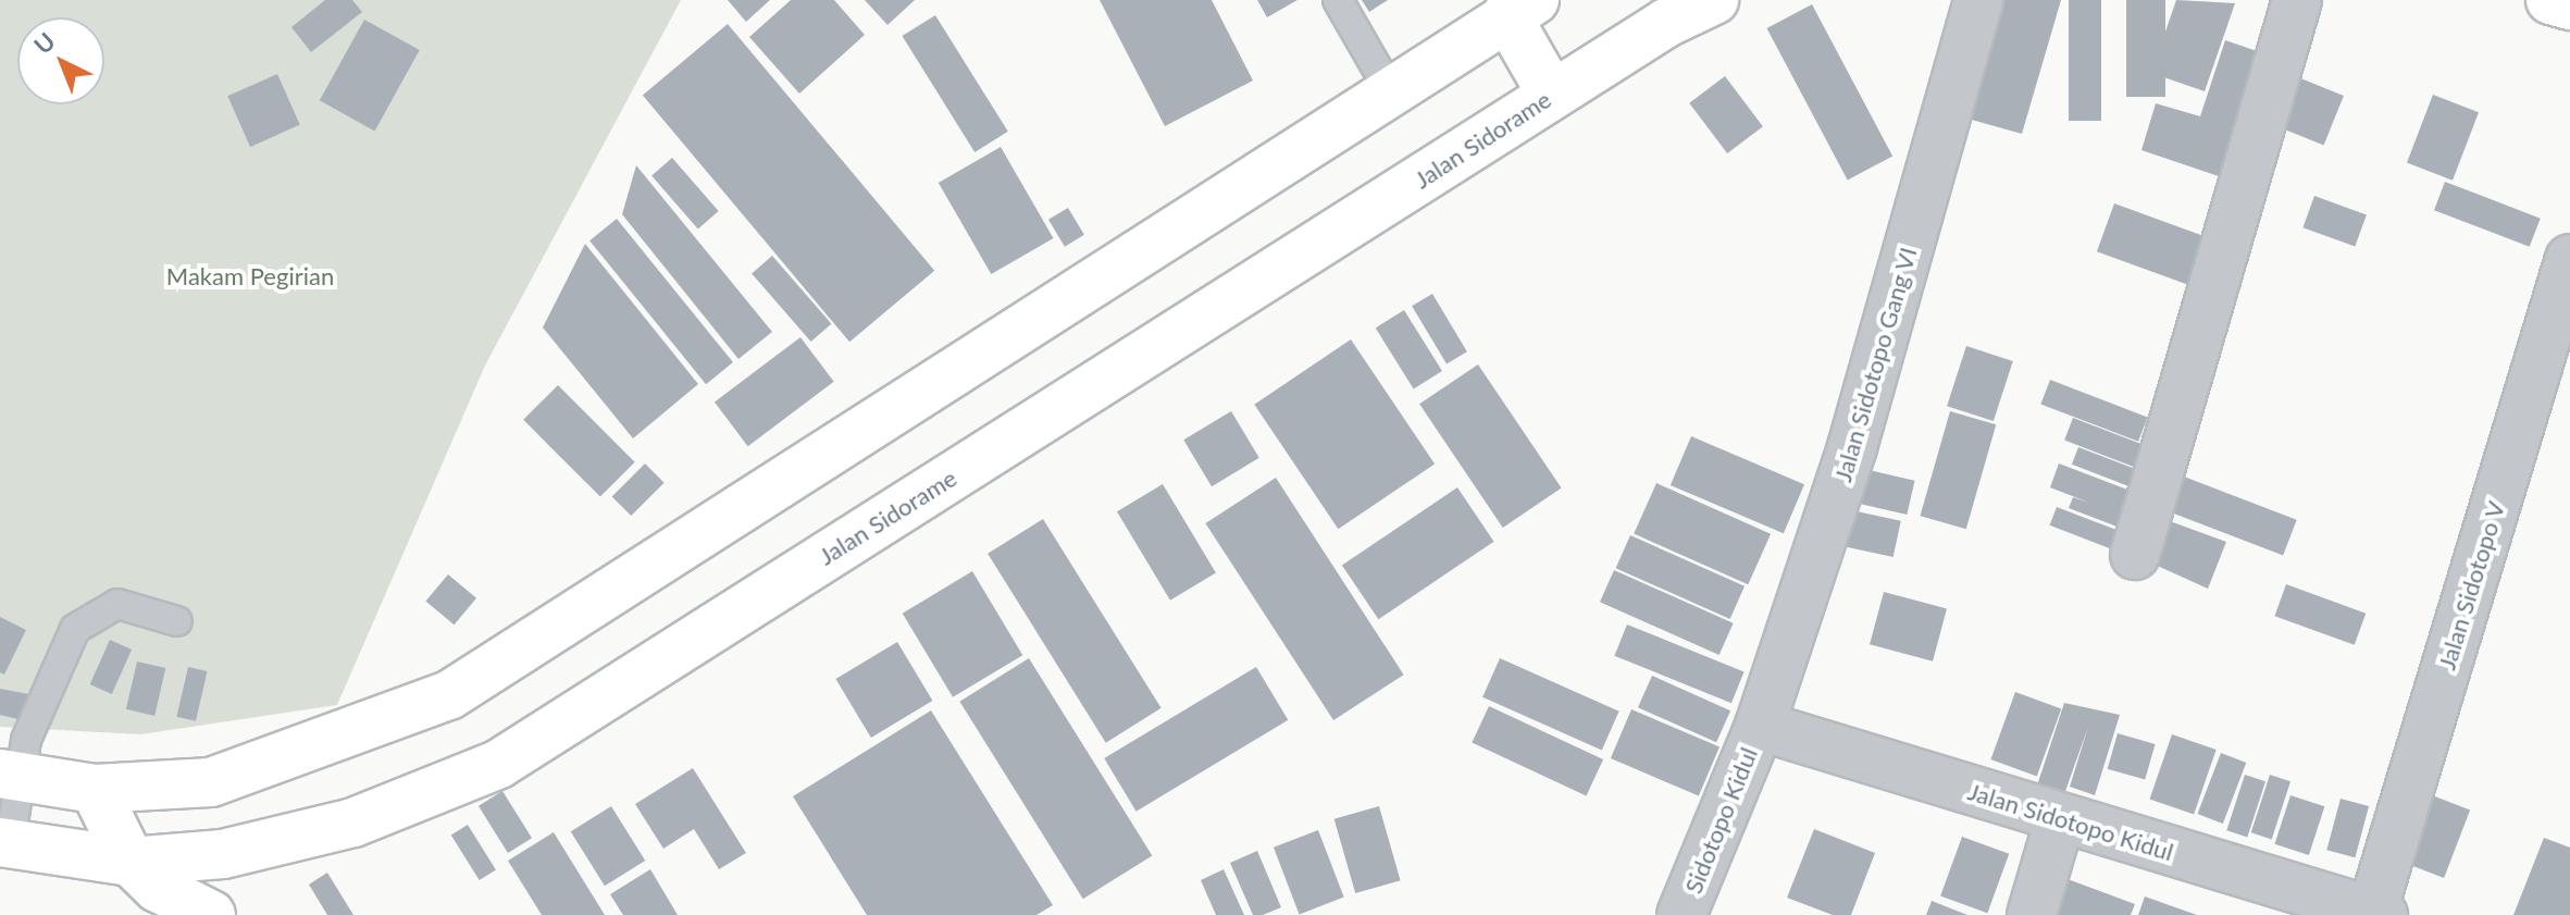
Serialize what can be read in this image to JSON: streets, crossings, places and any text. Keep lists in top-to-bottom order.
{
  "streets": {
    "main road": ["Jalan Sidorame"],
    "street": [
      "Jalan Sidotopo Gang VI",
      "Jalan Sidotopo V",
      "Sidotopo Kidul",
      "Jalan Sidotopo Kidul"
    ]
  },
  "crossings": [
    ["Jalan Sidotopo Gang VI", "Sidotopo Kidul"],
    ["Jalan Sidotopo Gang VI", "Jalan Sidotopo Kidul"],
    ["Jalan Sidotopo V", "Jalan Sidotopo Kidul"],
    ["Sidotopo Kidul", "Jalan Sidotopo Kidul"]
  ],
  "parks": ["Makam Pegirian"],
  "north": "top left"
}
